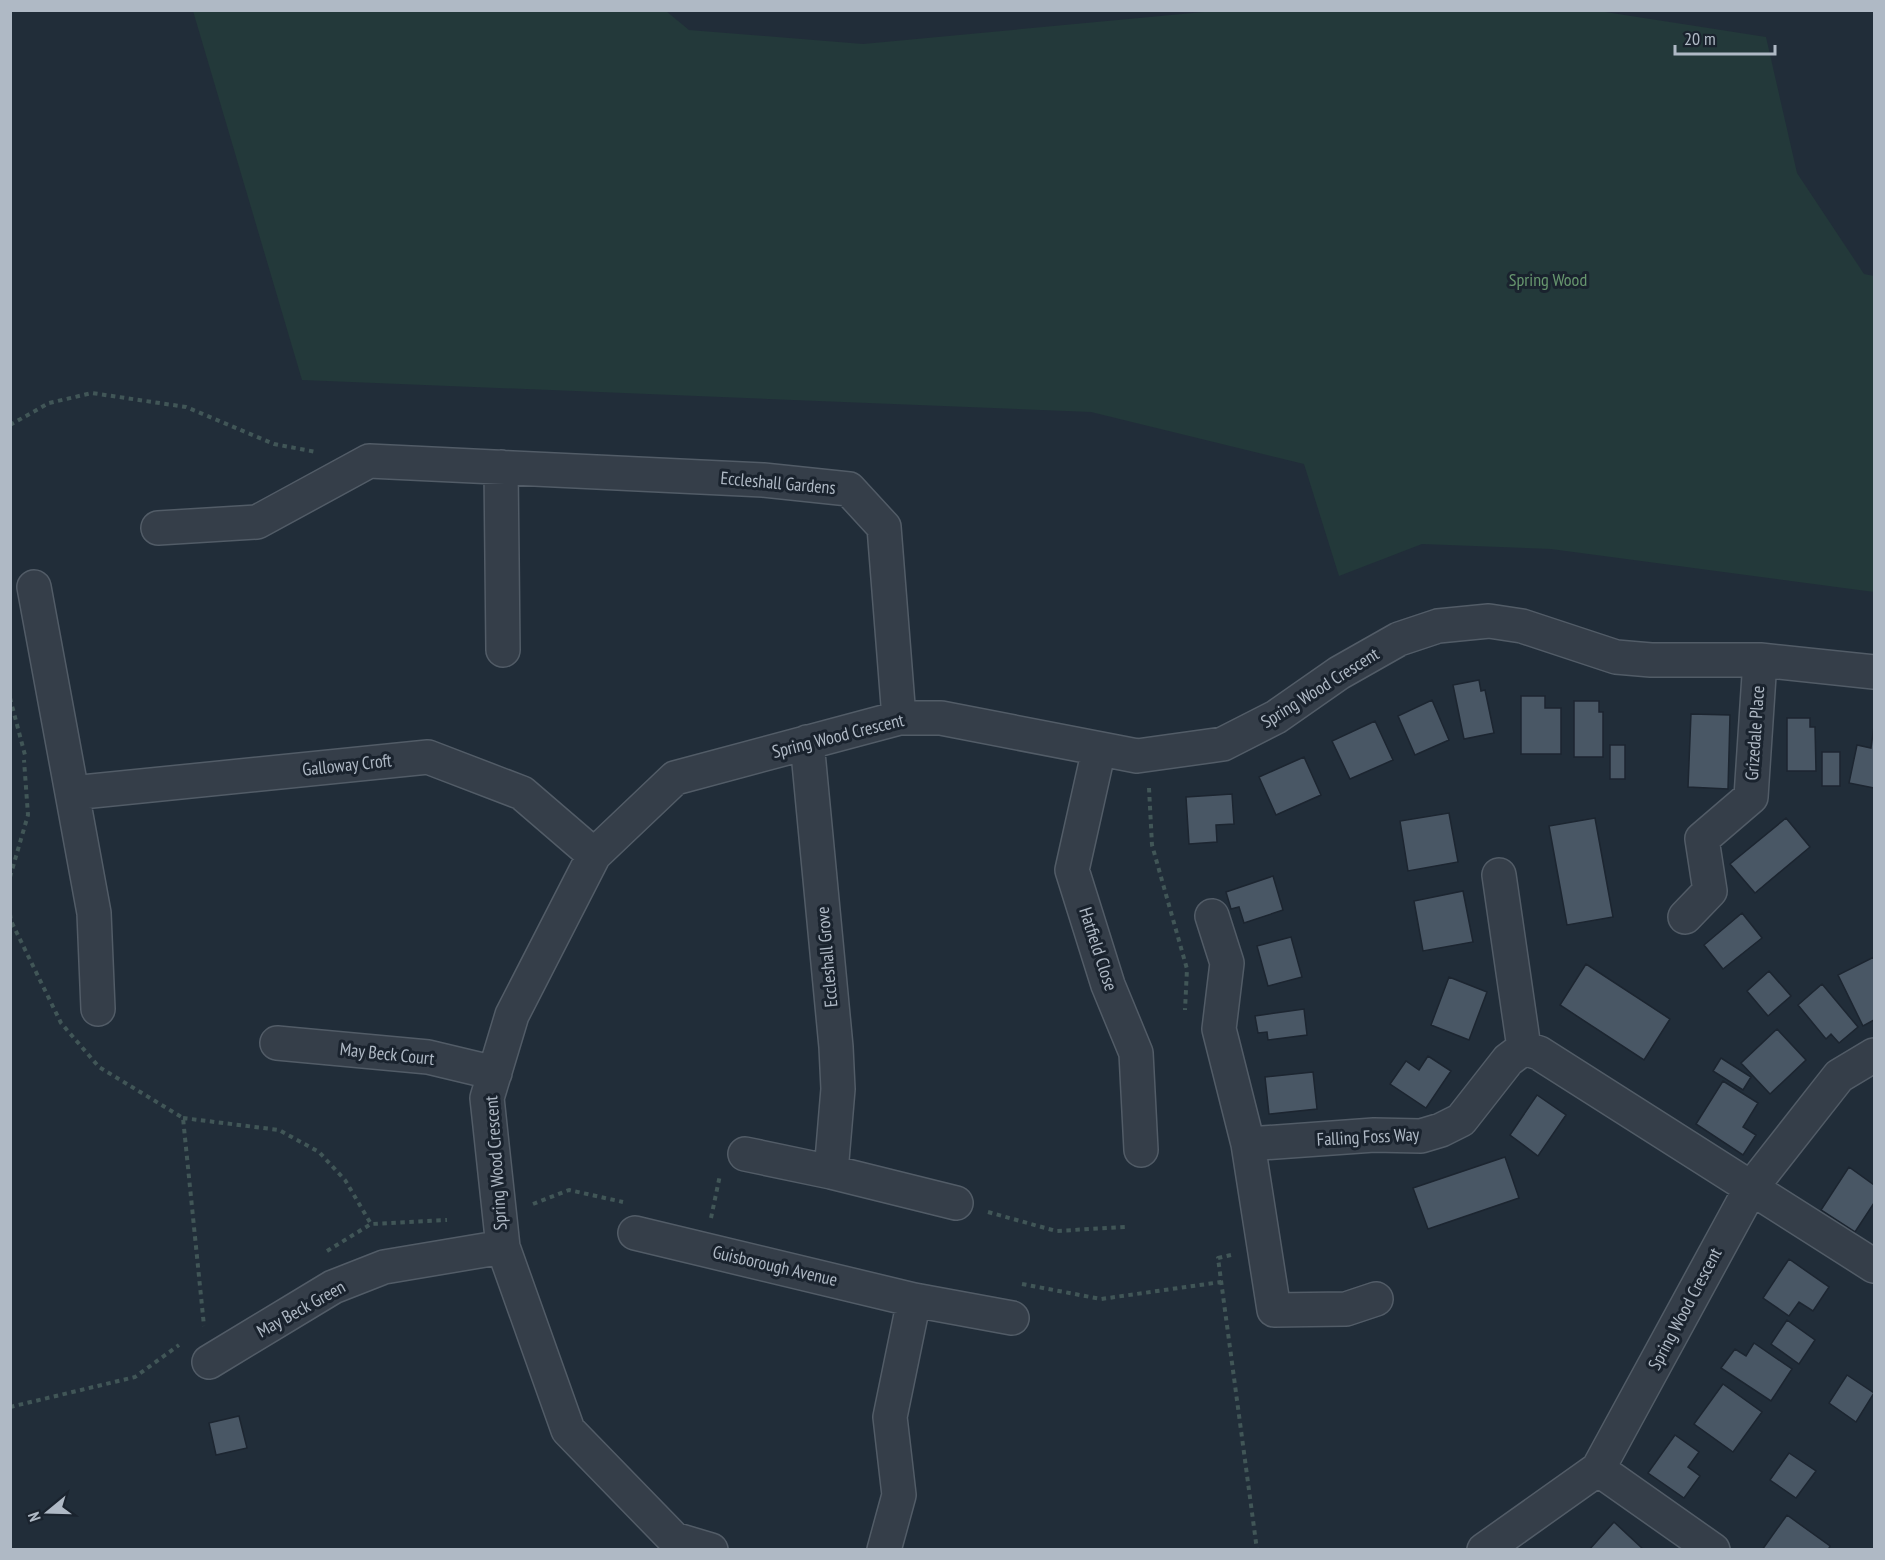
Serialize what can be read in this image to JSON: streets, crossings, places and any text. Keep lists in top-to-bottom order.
{
  "streets": {
    "street": [
      "Eccleshall Gardens",
      "Spring Wood Crescent",
      "Grizedale Place",
      "Galloway Croft",
      "Hatfield Close",
      "Eccleshall Grove",
      "May Beck Court",
      "Falling Foss Way",
      "Guisborough Avenue",
      "May Beck Green"
    ]
  },
  "crossings": [
    ["Eccleshall Gardens", "Spring Wood Crescent"],
    ["Spring Wood Crescent", "Grizedale Place"],
    ["Spring Wood Crescent", "Galloway Croft"],
    ["Spring Wood Crescent", "Hatfield Close"],
    ["Spring Wood Crescent", "Eccleshall Grove"],
    ["Spring Wood Crescent", "May Beck Court"],
    ["Spring Wood Crescent", "May Beck Green"]
  ],
  "parks": ["Spring Wood"],
  "scale_bar": "20 m",
  "north": "left"
}
